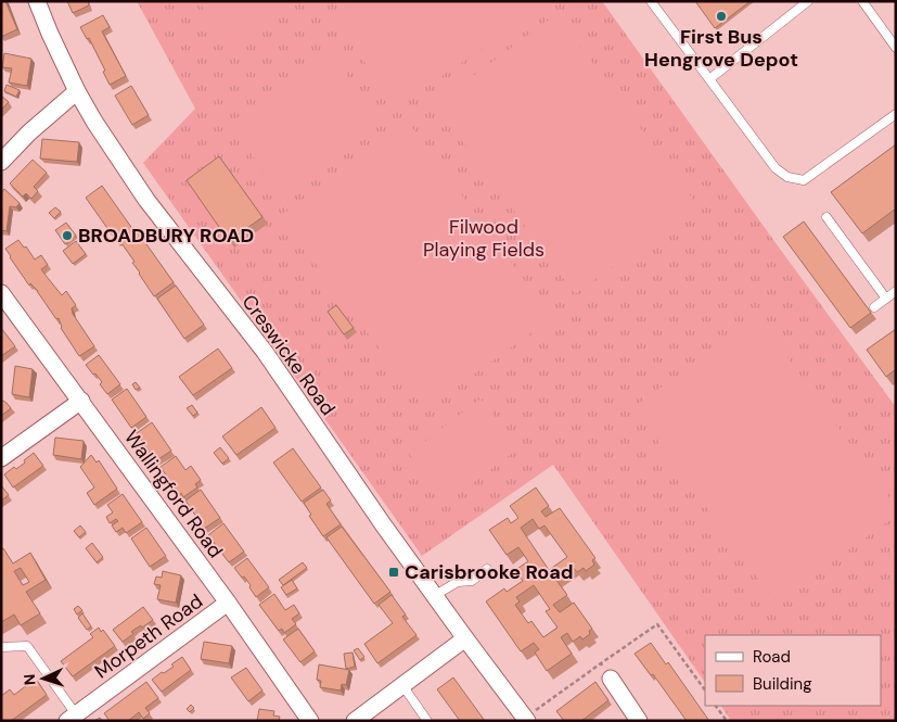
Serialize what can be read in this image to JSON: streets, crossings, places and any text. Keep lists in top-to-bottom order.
{
  "streets": {
    "street": ["Creswicke Road", "Wallingford Road", "Morpeth Road"]
  },
  "crossings": [
    ["Wallingford Road", "Morpeth Road"]
  ],
  "parks": ["Filwood Playing Fields"],
  "places": {
    "other": ["First Bus Hengrove Depot", "BROADBURY ROAD"],
    "transit": ["Carisbrooke Road"]
  },
  "legend": ["Road", "Building"],
  "north": "left"
}
